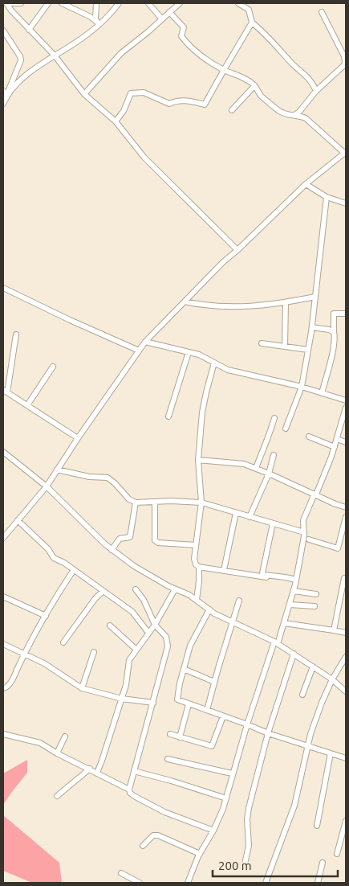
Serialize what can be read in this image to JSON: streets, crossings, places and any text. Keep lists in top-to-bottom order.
{
  "scale_bar": "200 m"
}
